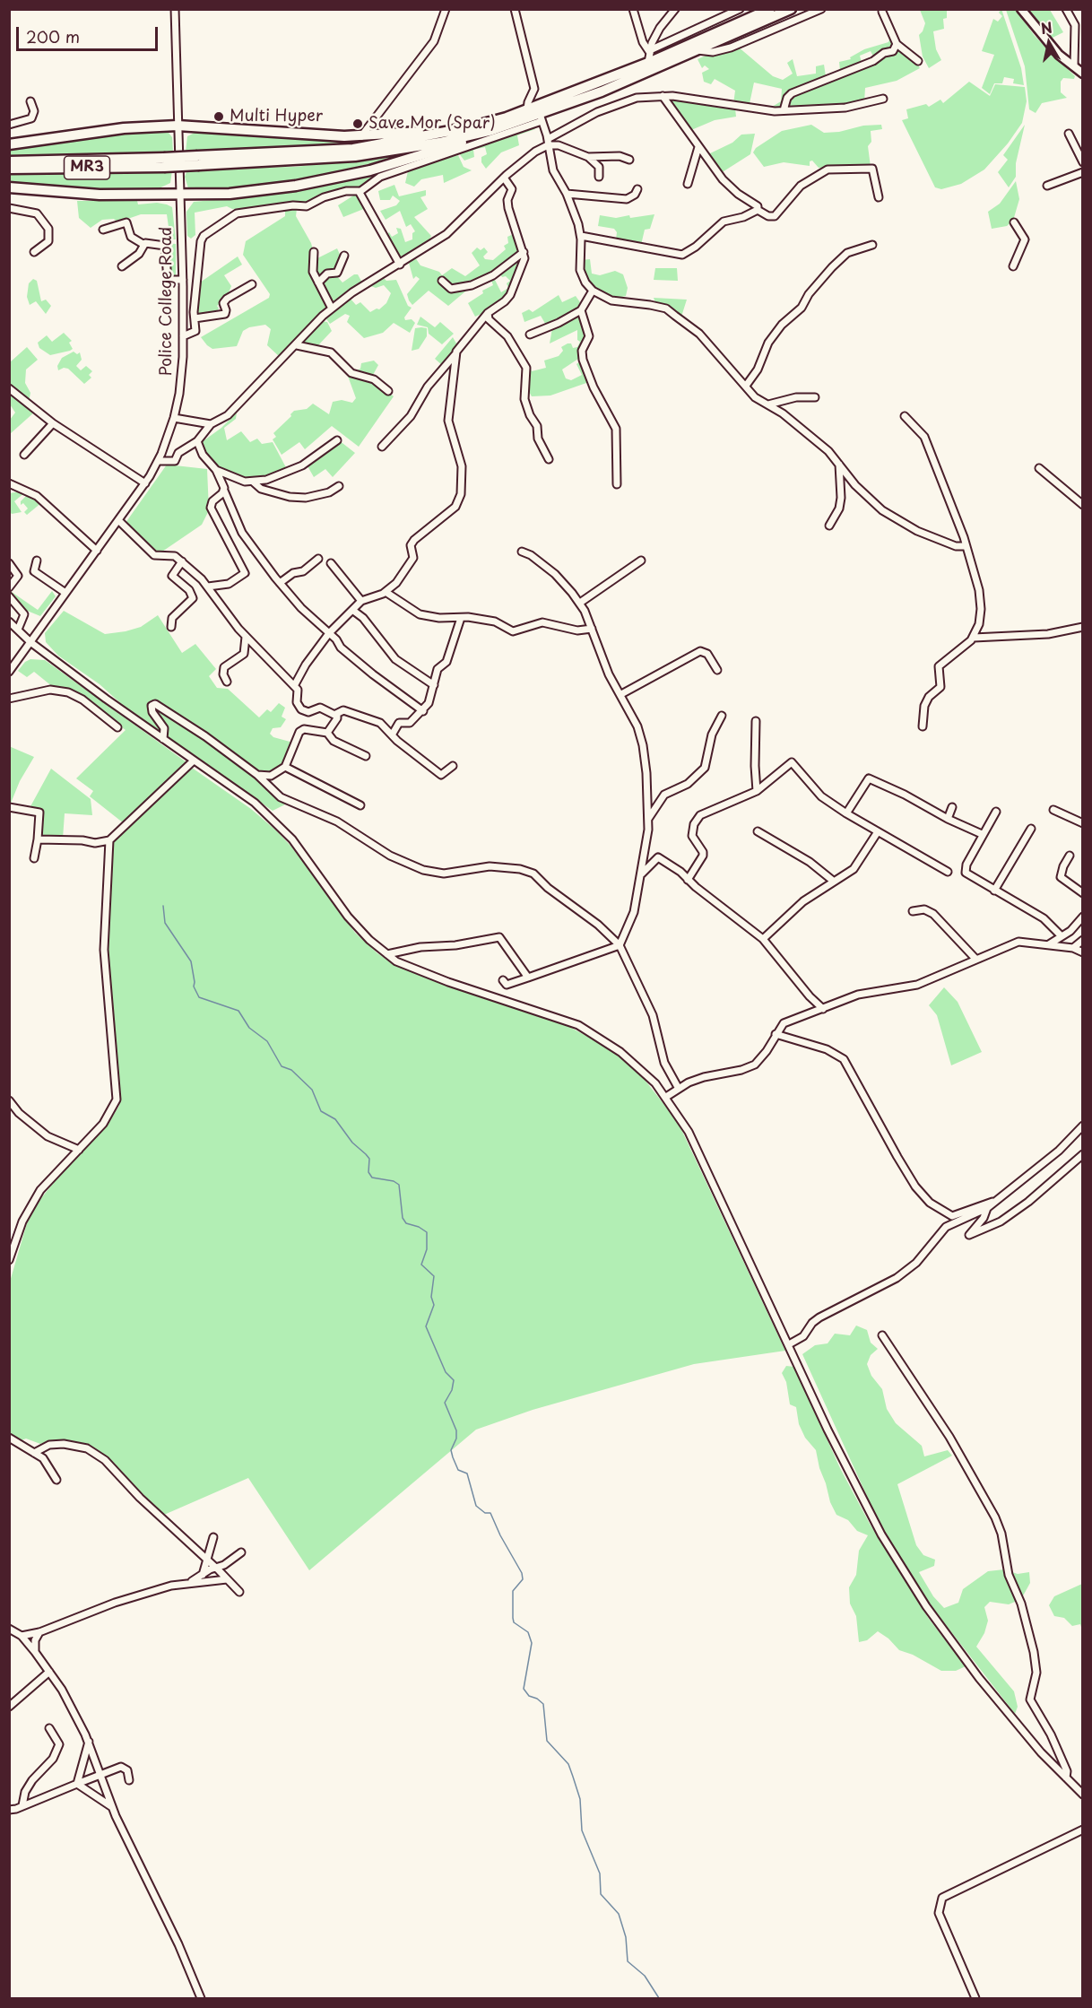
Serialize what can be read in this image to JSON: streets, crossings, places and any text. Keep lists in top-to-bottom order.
{
  "streets": {
    "highway": ["MR3"],
    "street": ["Police College Road"]
  },
  "places": ["Multi Hyper", "Save Mor (Spar)"],
  "scale_bar": "200 m",
  "north": "top"
}
